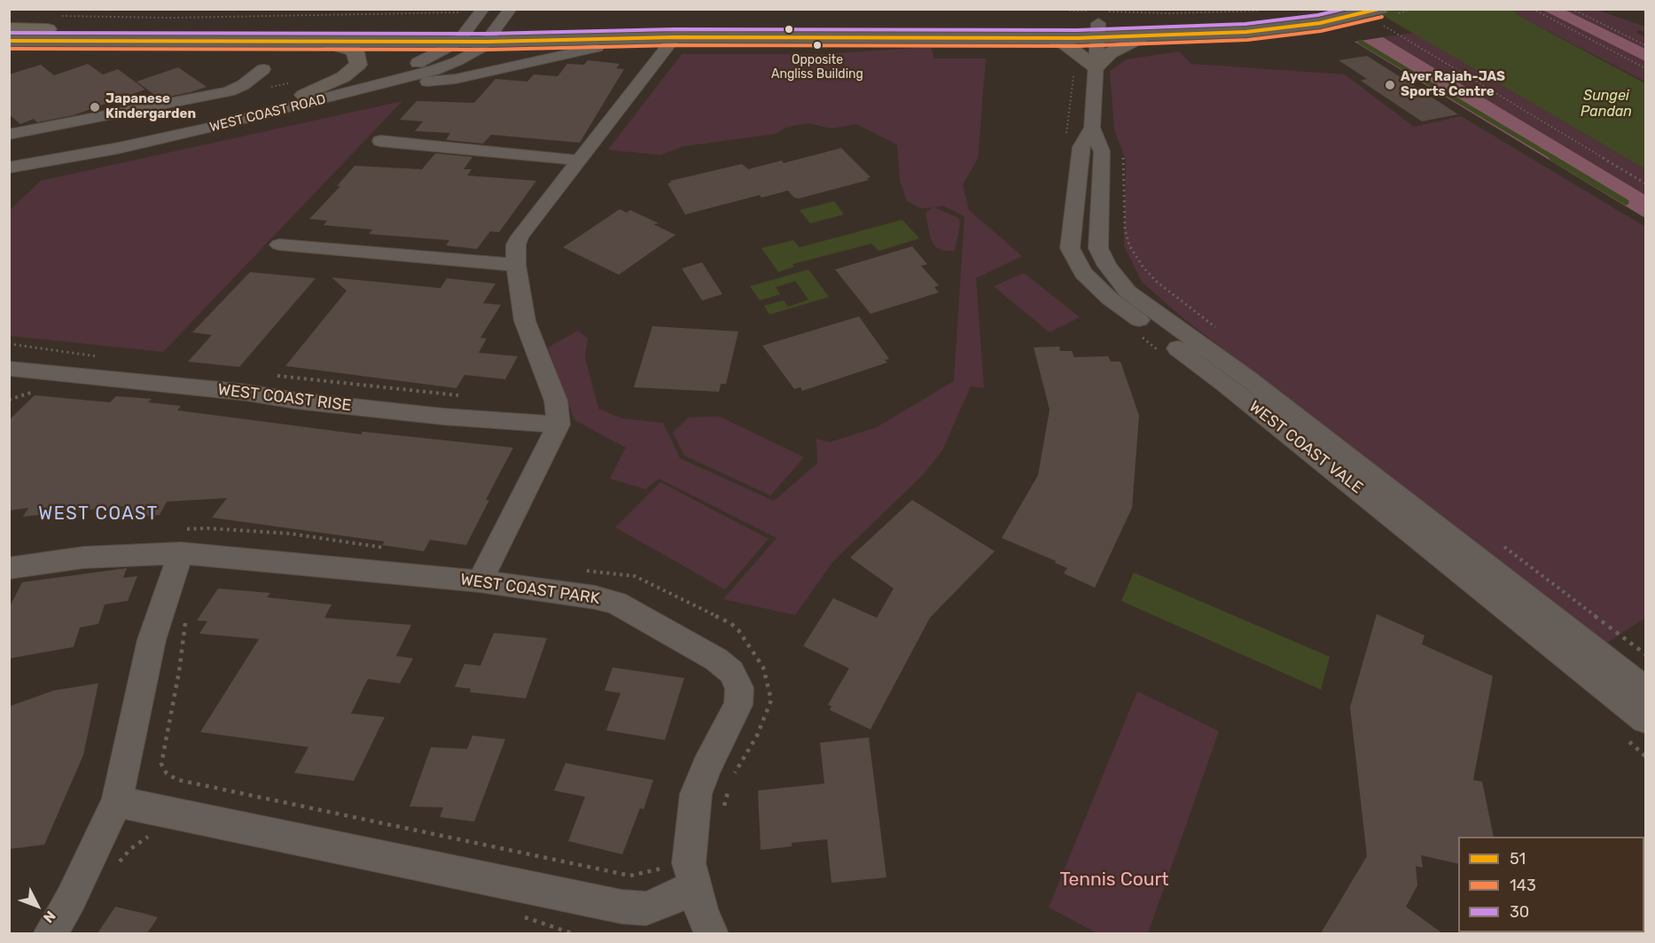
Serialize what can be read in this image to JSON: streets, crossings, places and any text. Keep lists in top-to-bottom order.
{
  "streets": {
    "street": [
      "WEST COAST ROAD",
      "WEST COAST RISE",
      "WEST COAST VALE",
      "WEST COAST PARK"
    ]
  },
  "districts": ["WEST COAST"],
  "water": ["Sungei Pandan"],
  "parks": ["Tennis Court"],
  "places": ["Opposite Angliss Building", "Ayer Rajah-JAS Sports Centre", "Japanese Kindergarden"],
  "lines": ["transit line 51", "transit line 30", "transit line 143"],
  "legend": ["51", "143", "30"],
  "north": "bottom right"
}
